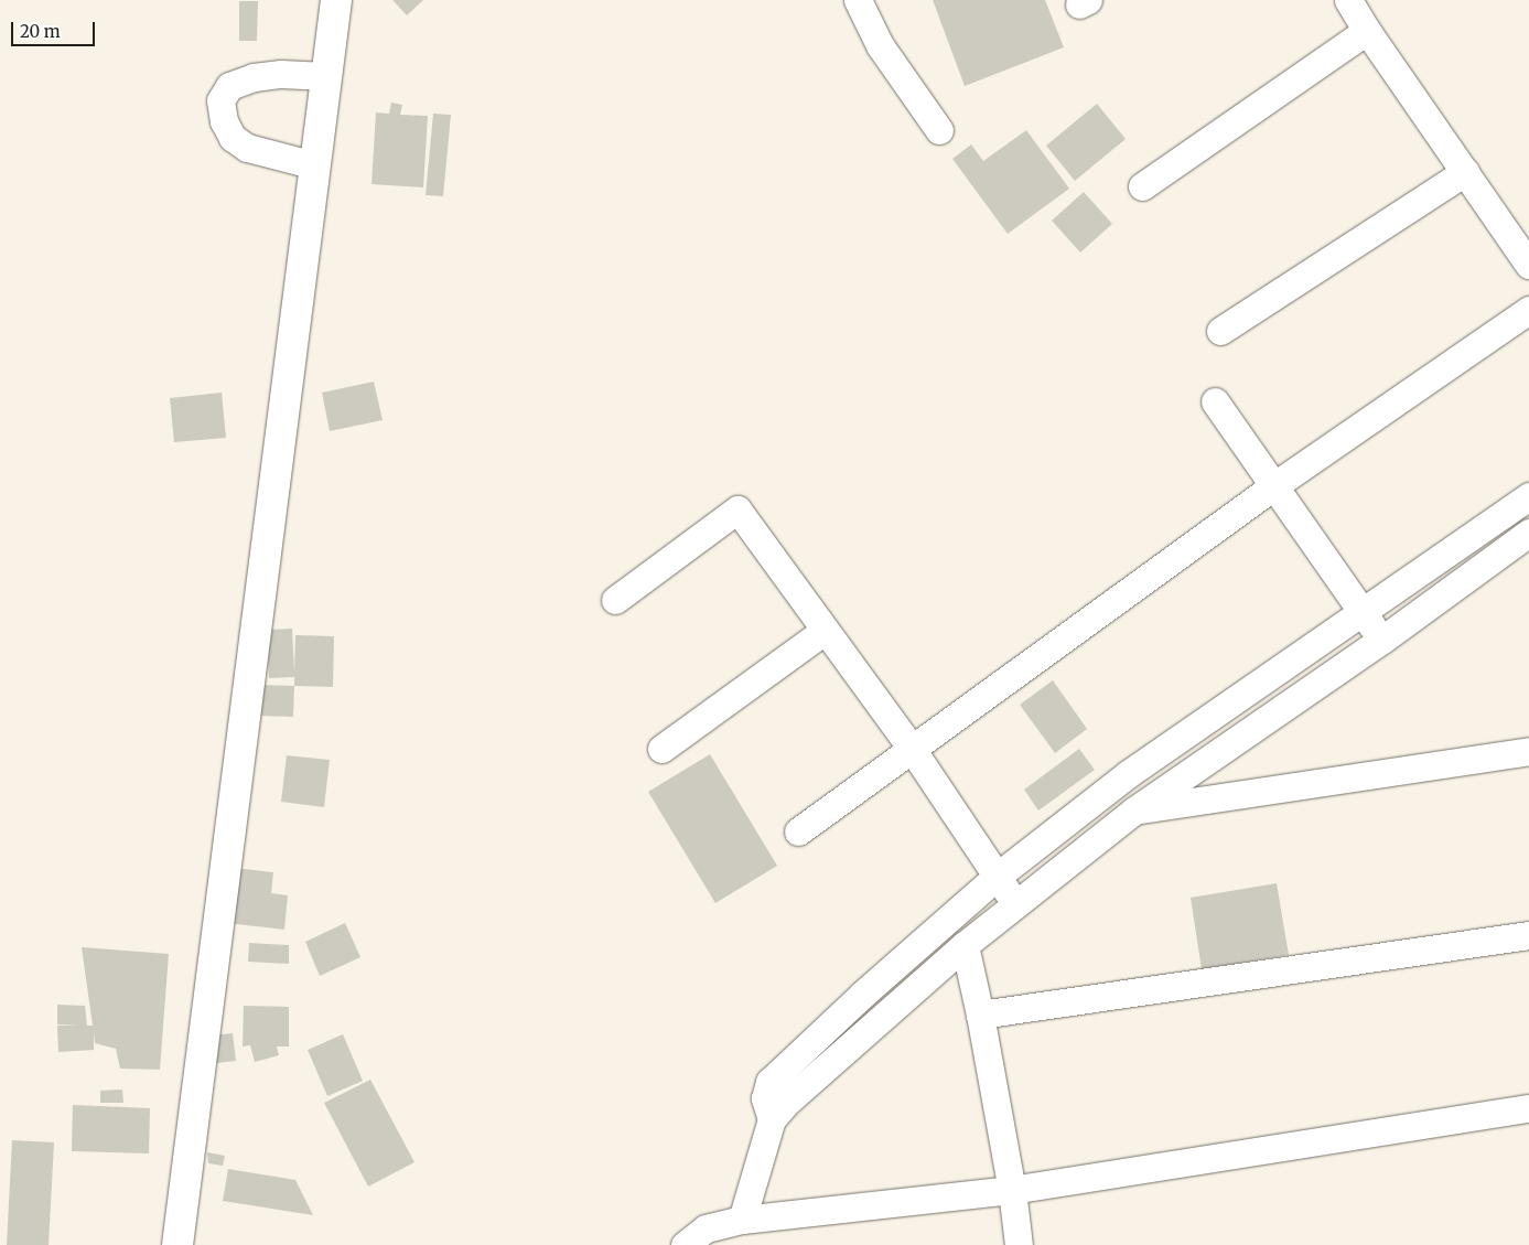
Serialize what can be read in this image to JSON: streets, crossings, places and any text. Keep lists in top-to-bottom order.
{
  "scale_bar": "20 m"
}
